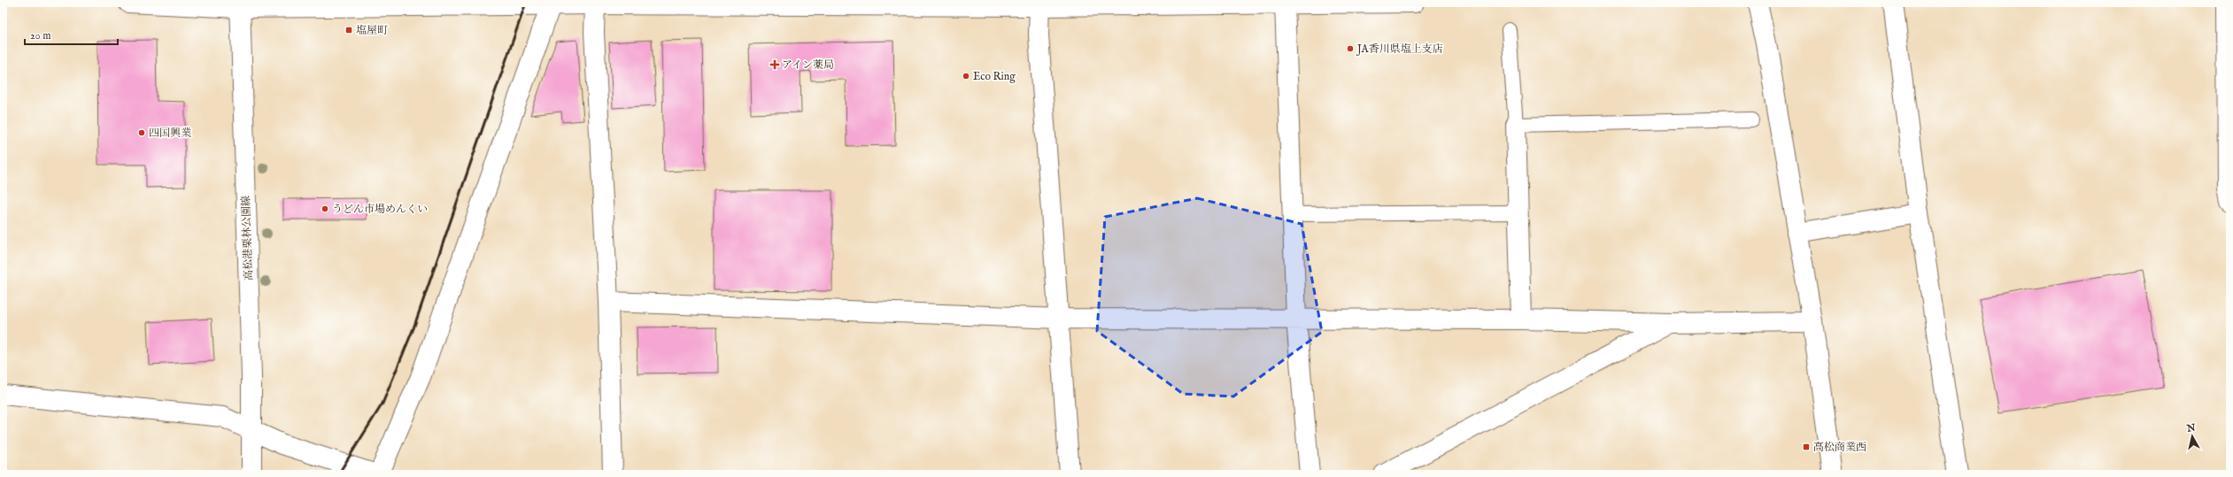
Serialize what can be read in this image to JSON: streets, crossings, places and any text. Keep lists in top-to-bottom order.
{
  "streets": {
    "main road": ["高松港栗林公園線"]
  },
  "places": {
    "transit": ["塩屋町", "高松商業西"],
    "other": [
      "JA香川県塩上支店",
      "Eco Ring",
      "四国興業",
      "うどん市場めんくい"
    ],
    "health": ["アイン薬局"]
  },
  "scale_bar": "20 m",
  "north": "top"
}
